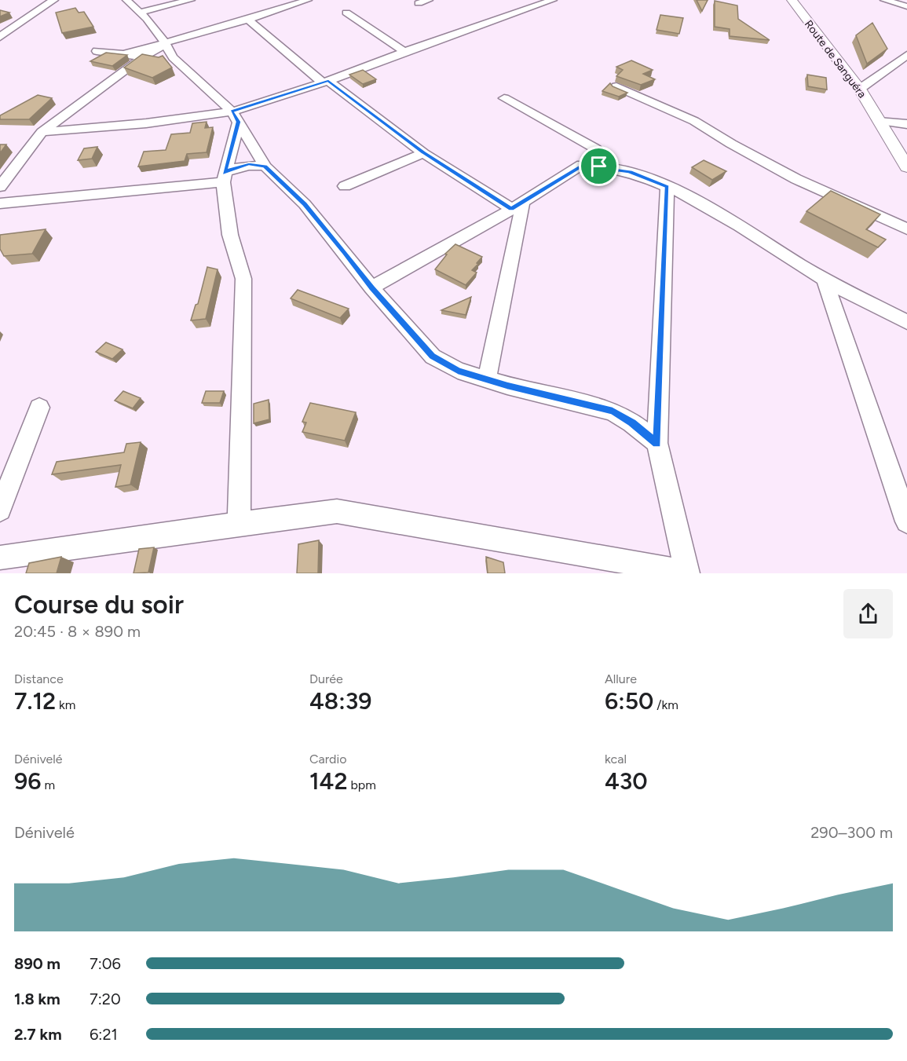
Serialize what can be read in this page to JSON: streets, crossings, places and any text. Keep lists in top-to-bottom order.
{
  "streets": {
    "street": ["Route de Sanguéra"]
  },
  "page": {
    "heading": ["Course du soir", "20:45 · 8 × 890 m"],
    "stats": [
      ["Distance", "7.12 km"],
      ["Durée", "48:39"],
      ["Allure", "6:50 /km"],
      ["Dénivelé", "96 m"],
      ["Cardio", "142 bpm"],
      ["kcal", "430"]
    ],
    "chart": ["Dénivelé", "290–300 m"],
    "list": [
      {
        "name": "890 m",
        "note": "7:06"
      },
      {
        "name": "1.8 km",
        "note": "7:20"
      },
      {
        "name": "2.7 km",
        "note": "6:21"
      }
    ]
  }
}
